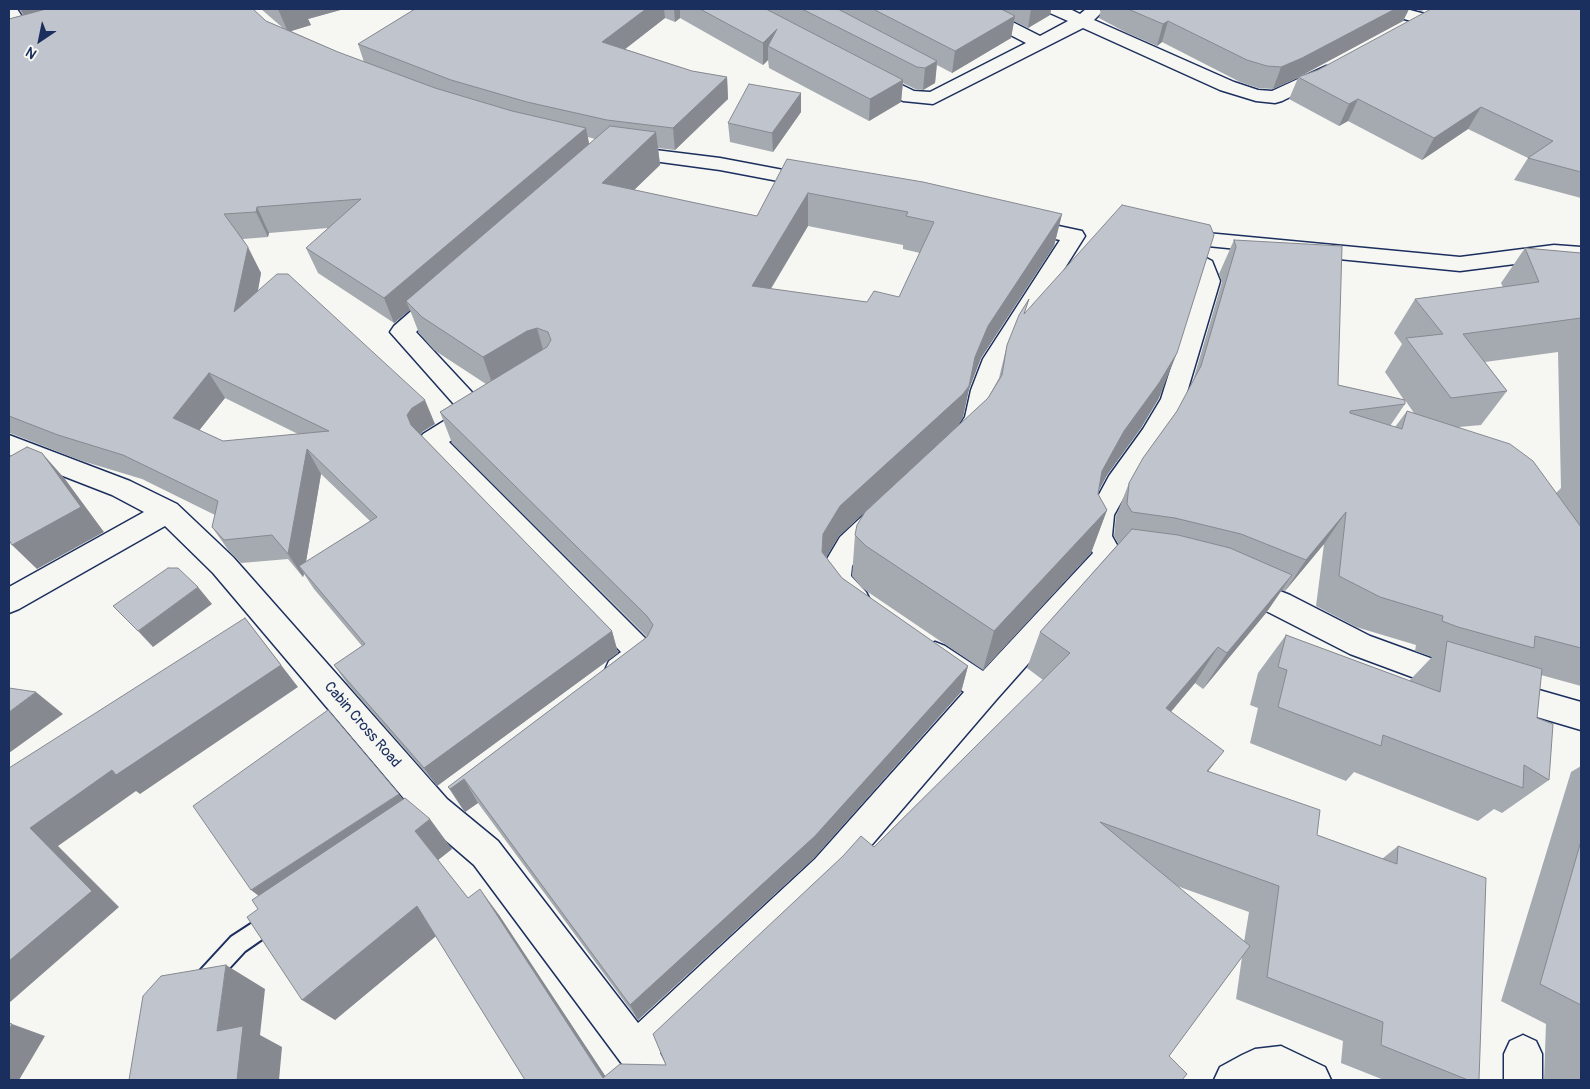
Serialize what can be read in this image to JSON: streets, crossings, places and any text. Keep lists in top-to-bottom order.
{
  "streets": {
    "street": ["Cabin Cross Road"]
  },
  "north": "bottom left"
}
